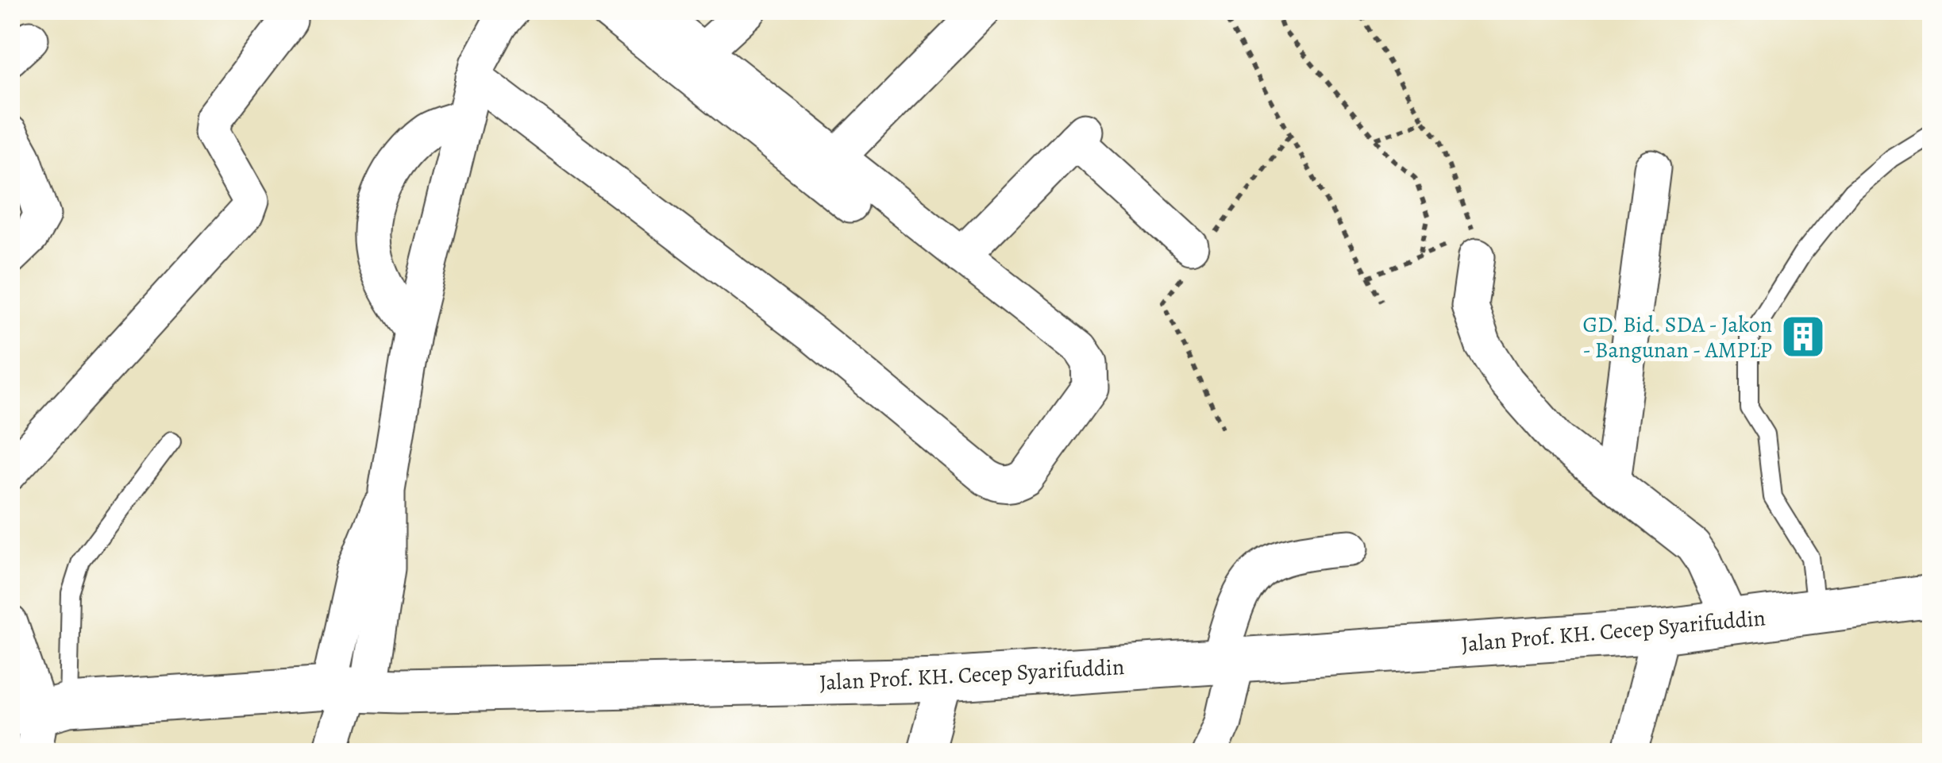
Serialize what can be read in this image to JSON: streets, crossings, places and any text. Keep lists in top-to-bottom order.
{
  "streets": {
    "main road": ["Jalan Prof. KH. Cecep Syarifuddin"]
  },
  "places": {
    "building": ["GD. Bid. SDA - Jakon - Bangunan - AMPLP"]
  }
}
